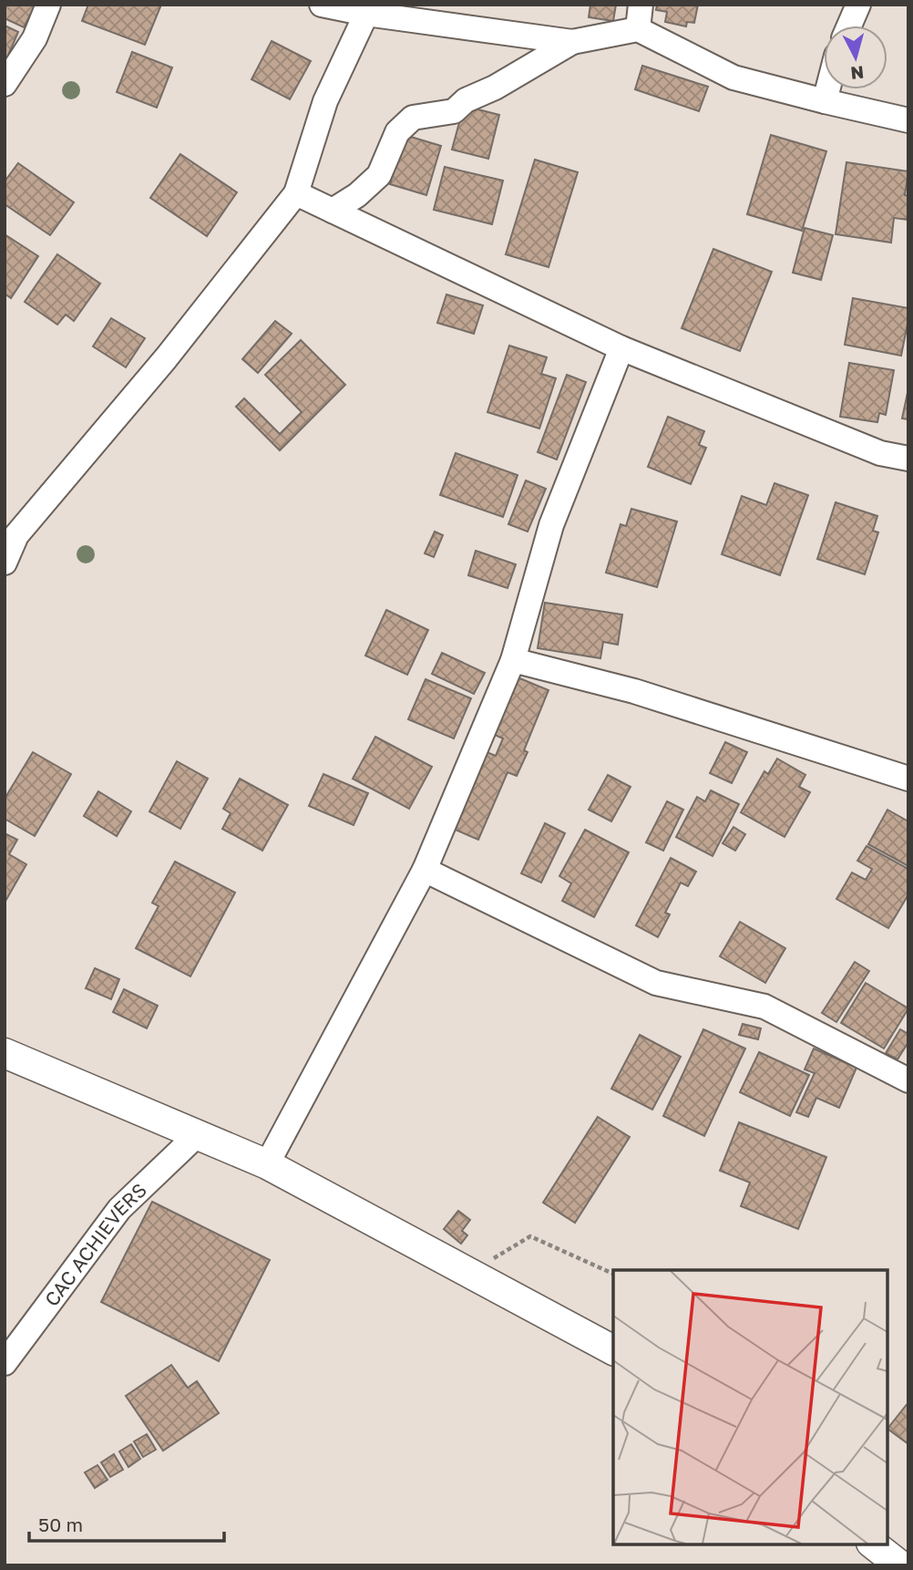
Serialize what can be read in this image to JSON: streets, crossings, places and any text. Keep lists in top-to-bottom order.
{
  "streets": {
    "street": ["CAC ACHIEVERS"]
  },
  "scale_bar": "50 m",
  "north": "bottom"
}
